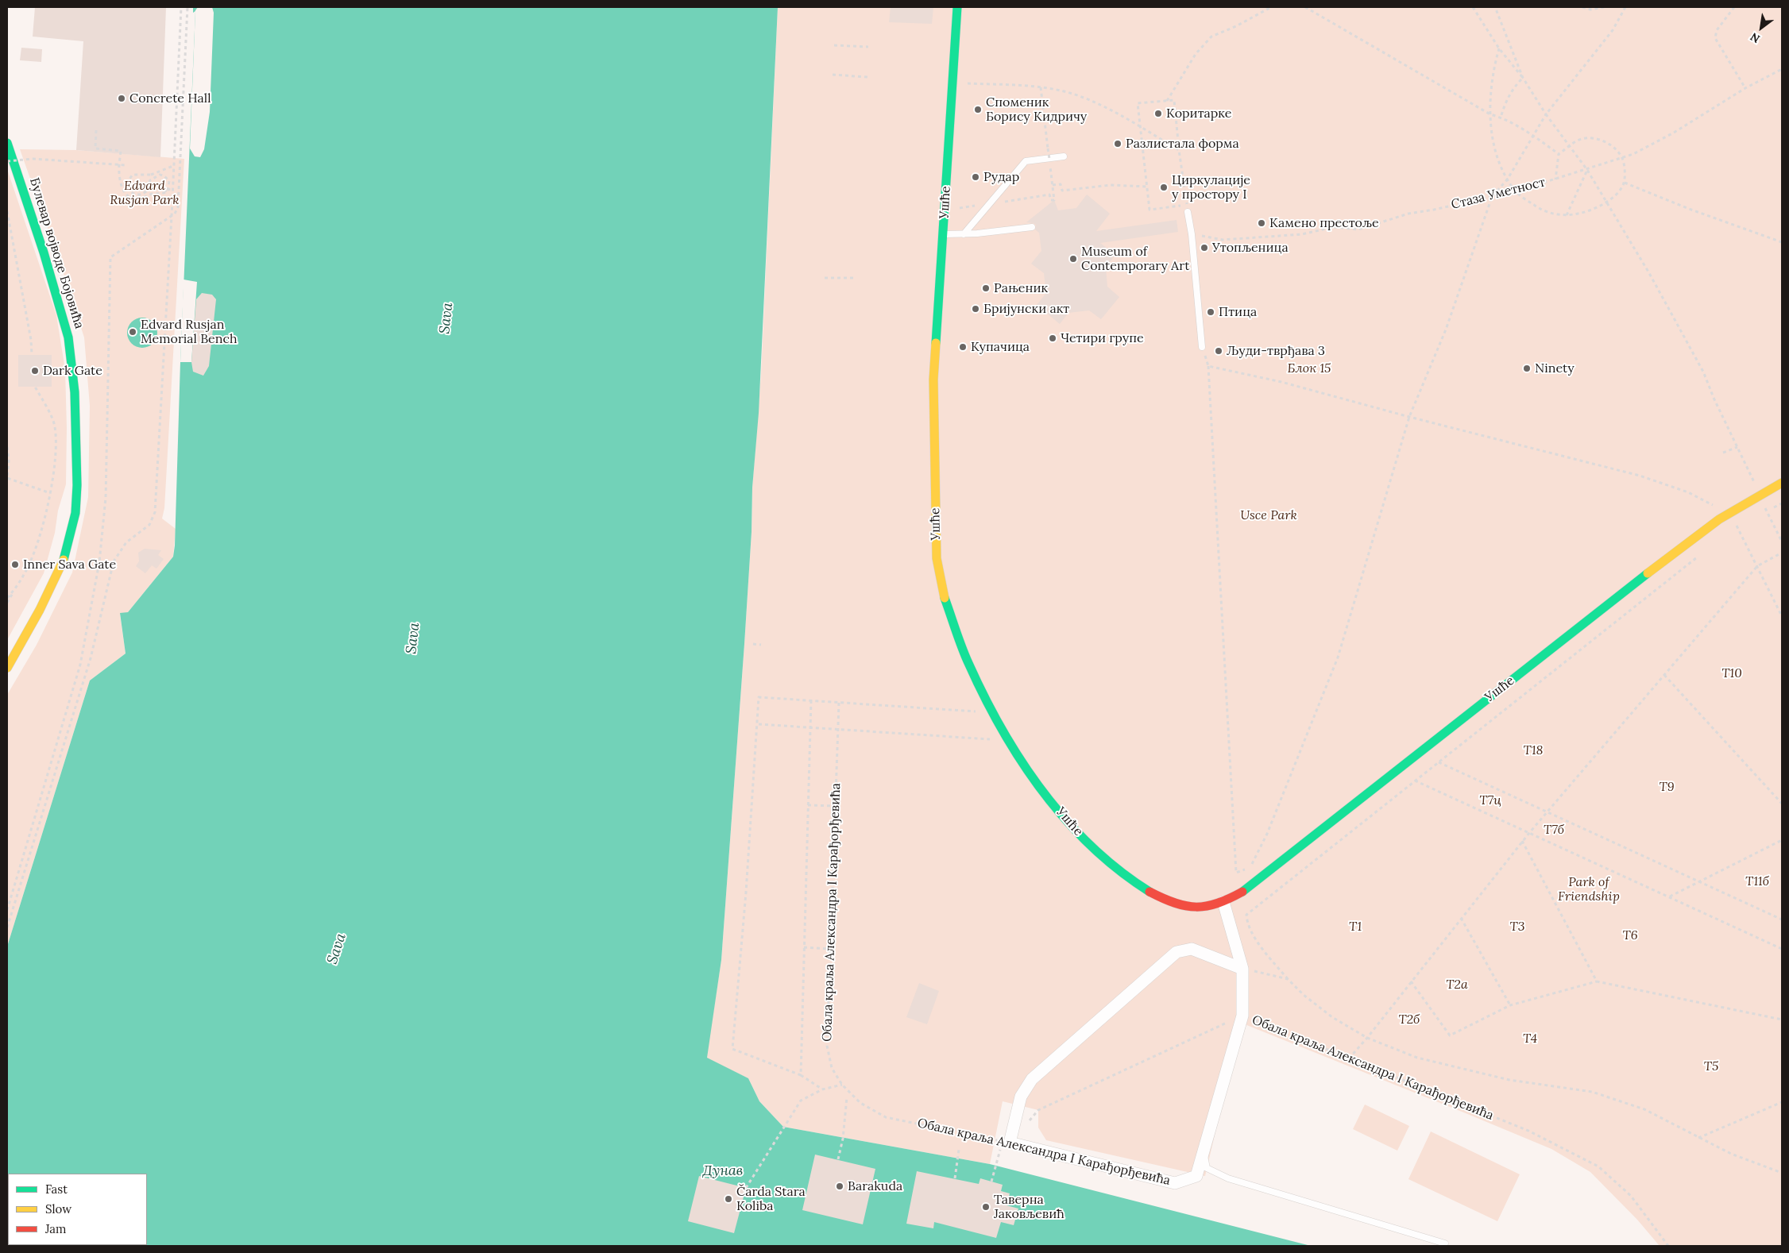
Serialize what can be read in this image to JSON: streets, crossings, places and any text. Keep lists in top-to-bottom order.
{
  "streets": {
    "street": ["Ушће", "Булевар војводе Бојовића", "Обала краља Александра I Карађорђевића"],
    "path": ["Стаза Уметност"]
  },
  "water": ["Sava", "Дунав"],
  "parks": [
    "Edvard Rusjan Park",
    "Блок 15",
    "Usce Park",
    "Т10",
    "Т18",
    "Т9",
    "Т7ц",
    "Т7б",
    "Т11б",
    "Park of Friendship",
    "Т1",
    "Т3",
    "Т6",
    "Т2а",
    "Т2б",
    "Т4",
    "Т5"
  ],
  "places": [
    "Concrete Hall",
    "Споменик Борису Кидричу",
    "Коритарке",
    "Разлистала форма",
    "Рудар",
    "Циркулације у простору I",
    "Камено престоље",
    "Утопљеница",
    "Museum of Contemporary Art",
    "Рањеник",
    "Бријунски акт",
    "Птица",
    "Edvard Rusjan Memorial Bench",
    "Четири групе",
    "Купачица",
    "Људи-тврђава 3",
    "Ninety",
    "Dark Gate",
    "Inner Sava Gate",
    "Barakuda",
    "Čarda Stara Koliba",
    "Таверна Јаковљевић"
  ],
  "legend": ["Fast", "Slow", "Jam"],
  "north": "bottom left"
}
